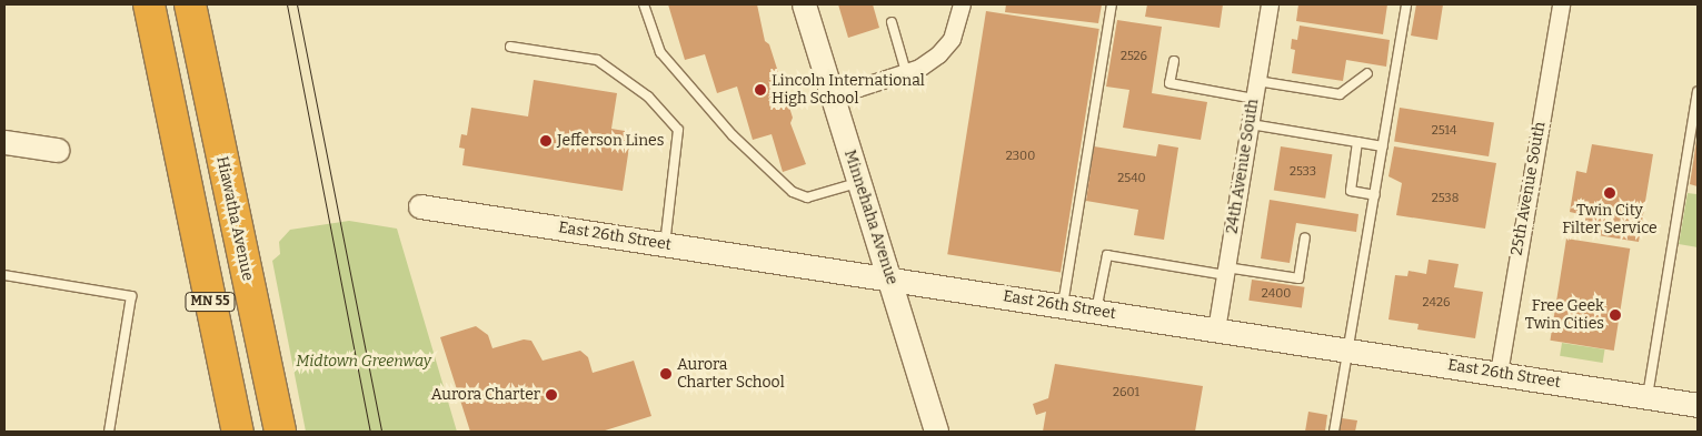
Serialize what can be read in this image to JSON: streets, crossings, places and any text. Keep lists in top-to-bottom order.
{
  "streets": {
    "highway": ["Hiawatha Avenue", "MN 55"],
    "street": [
      "24th Avenue South",
      "25th Avenue South",
      "Minnehaha Avenue",
      "East 26th Street"
    ]
  },
  "crossings": [
    ["24th Avenue South", "East 26th Street"],
    ["25th Avenue South", "East 26th Street"],
    ["Minnehaha Avenue", "East 26th Street"]
  ],
  "parks": ["Midtown Greenway"],
  "places": [
    "Lincoln International High School",
    "Jefferson Lines",
    "Twin City Filter Service",
    "Free Geek Twin Cities",
    "Aurora Charter School",
    "Aurora Charter"
  ],
  "house_numbers": [
    "2526",
    "2514",
    "2300",
    "2533",
    "2540",
    "2538",
    "2400",
    "2426",
    "2601"
  ]
}
